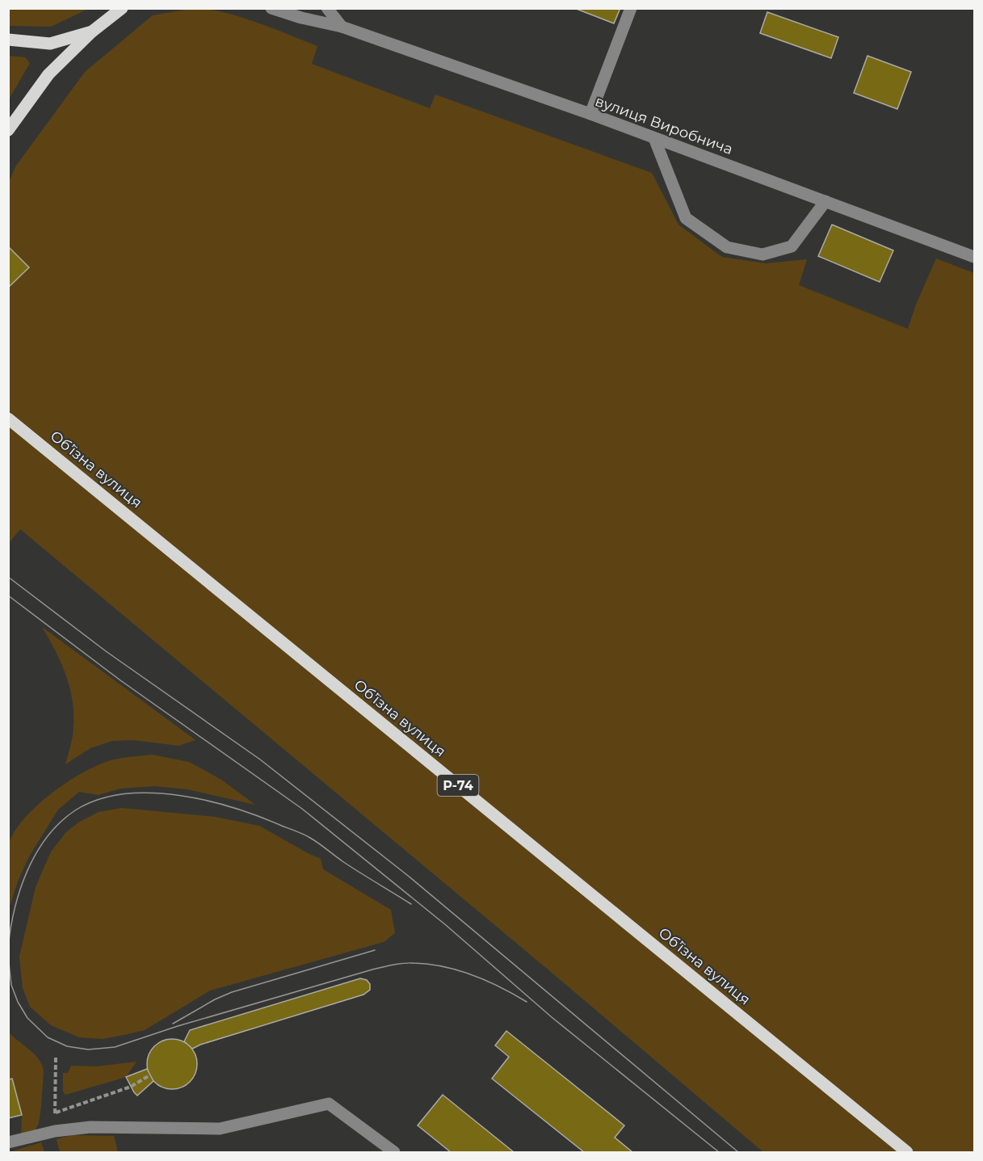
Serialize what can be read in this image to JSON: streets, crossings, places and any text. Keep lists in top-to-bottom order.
{
  "streets": {
    "main road": ["Обʼїзна вулиця", "Р-74"],
    "street": ["вулиця Виробнича"]
  }
}
